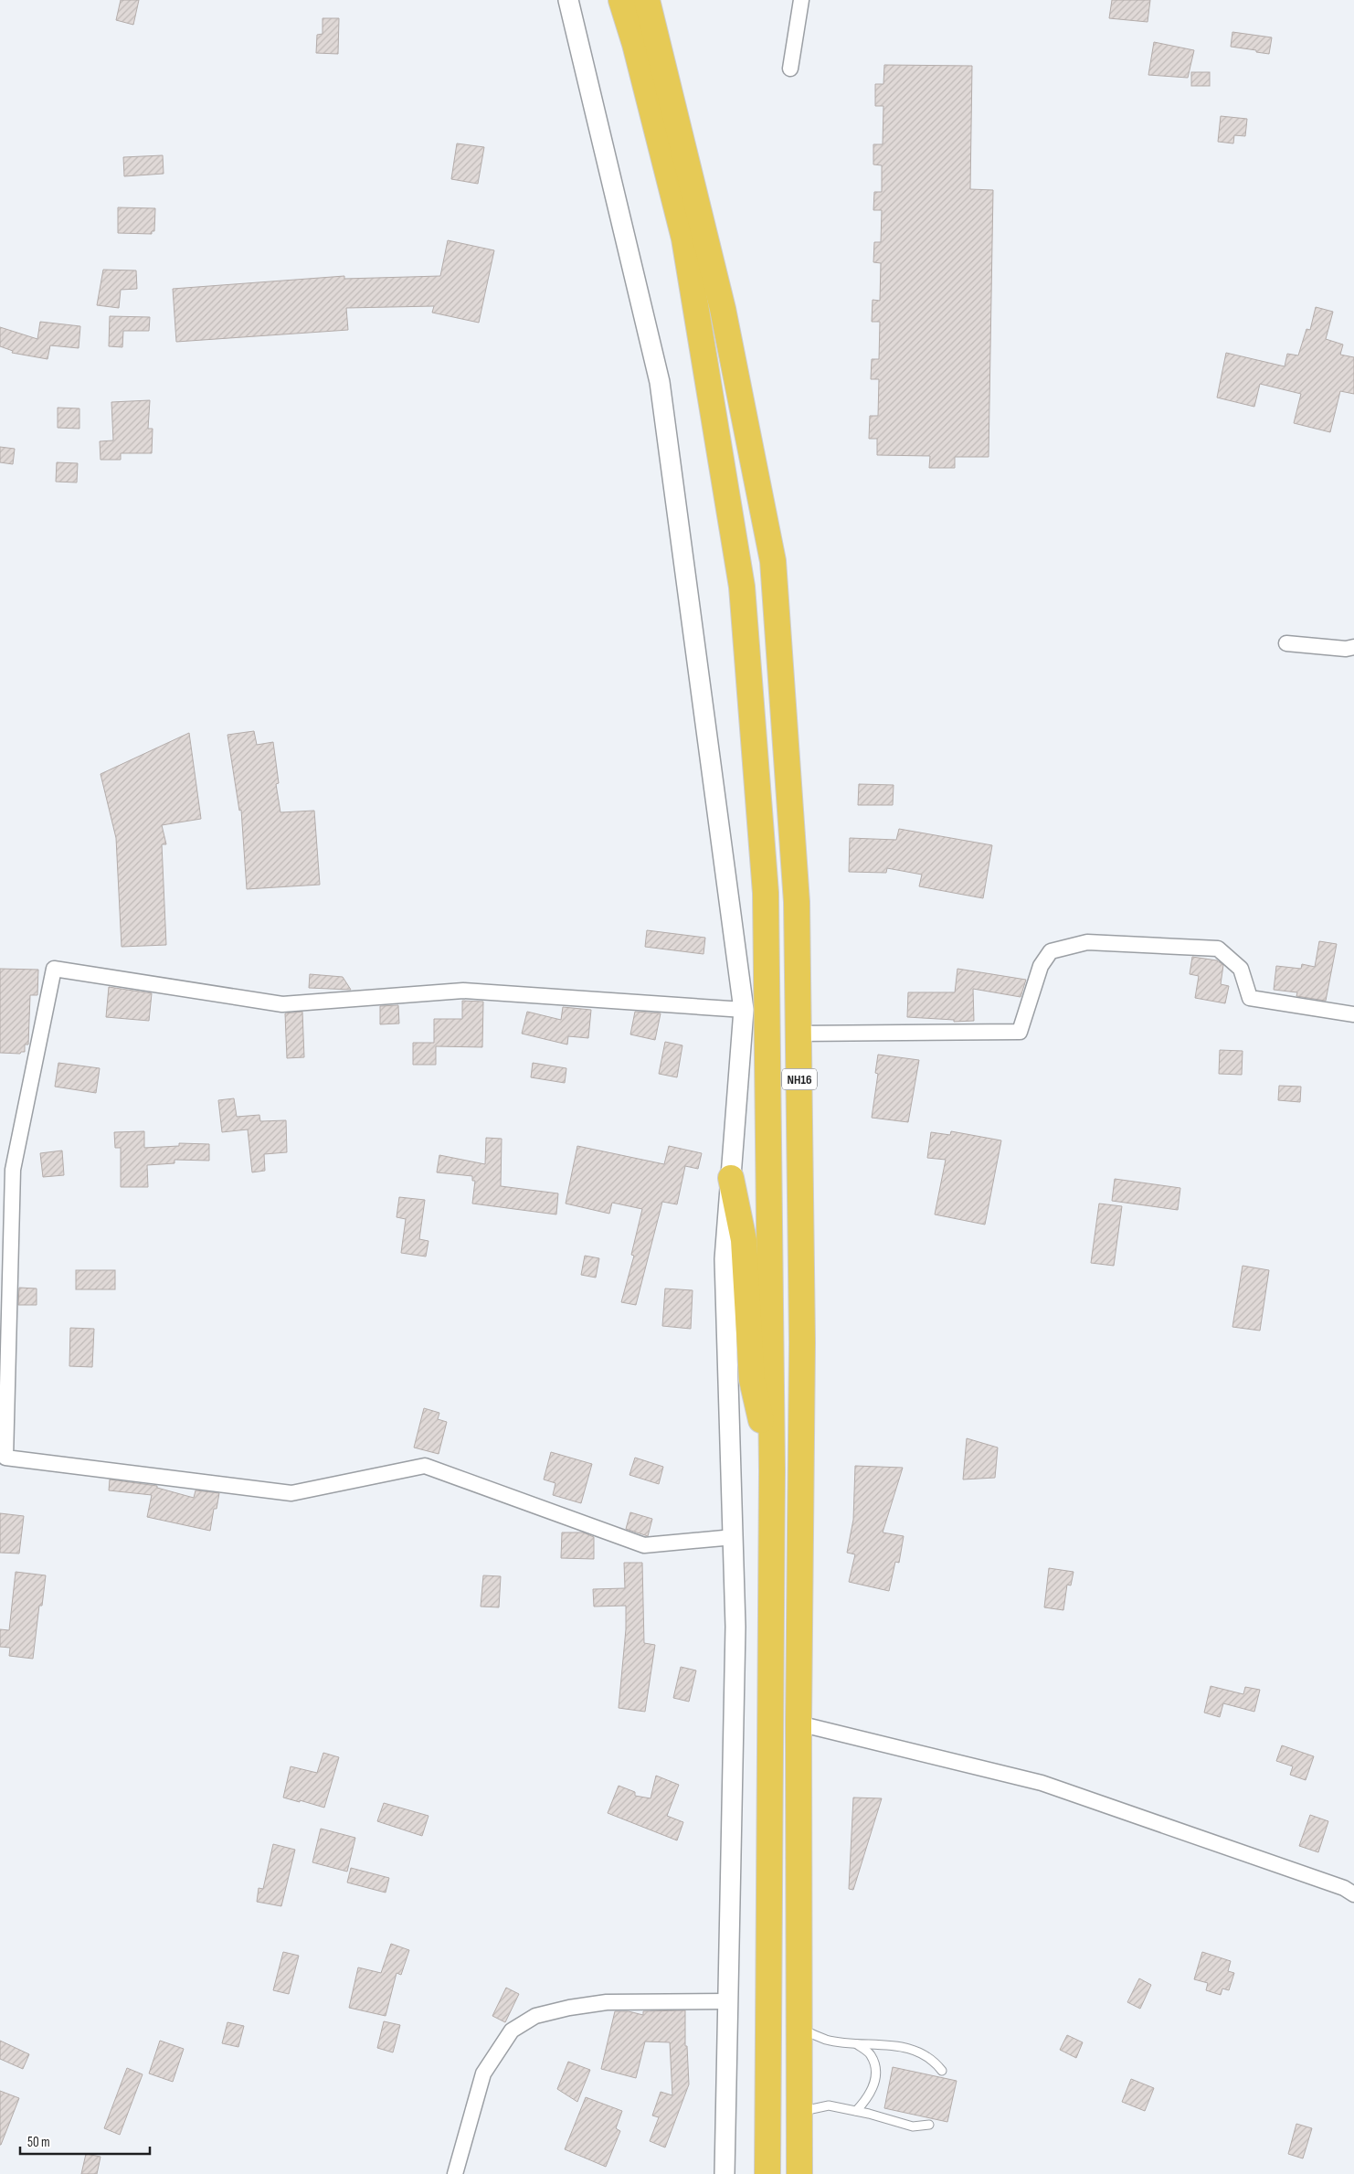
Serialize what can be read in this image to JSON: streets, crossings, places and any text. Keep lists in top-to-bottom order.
{
  "streets": {
    "highway": ["NH16"]
  },
  "scale_bar": "50 m"
}
